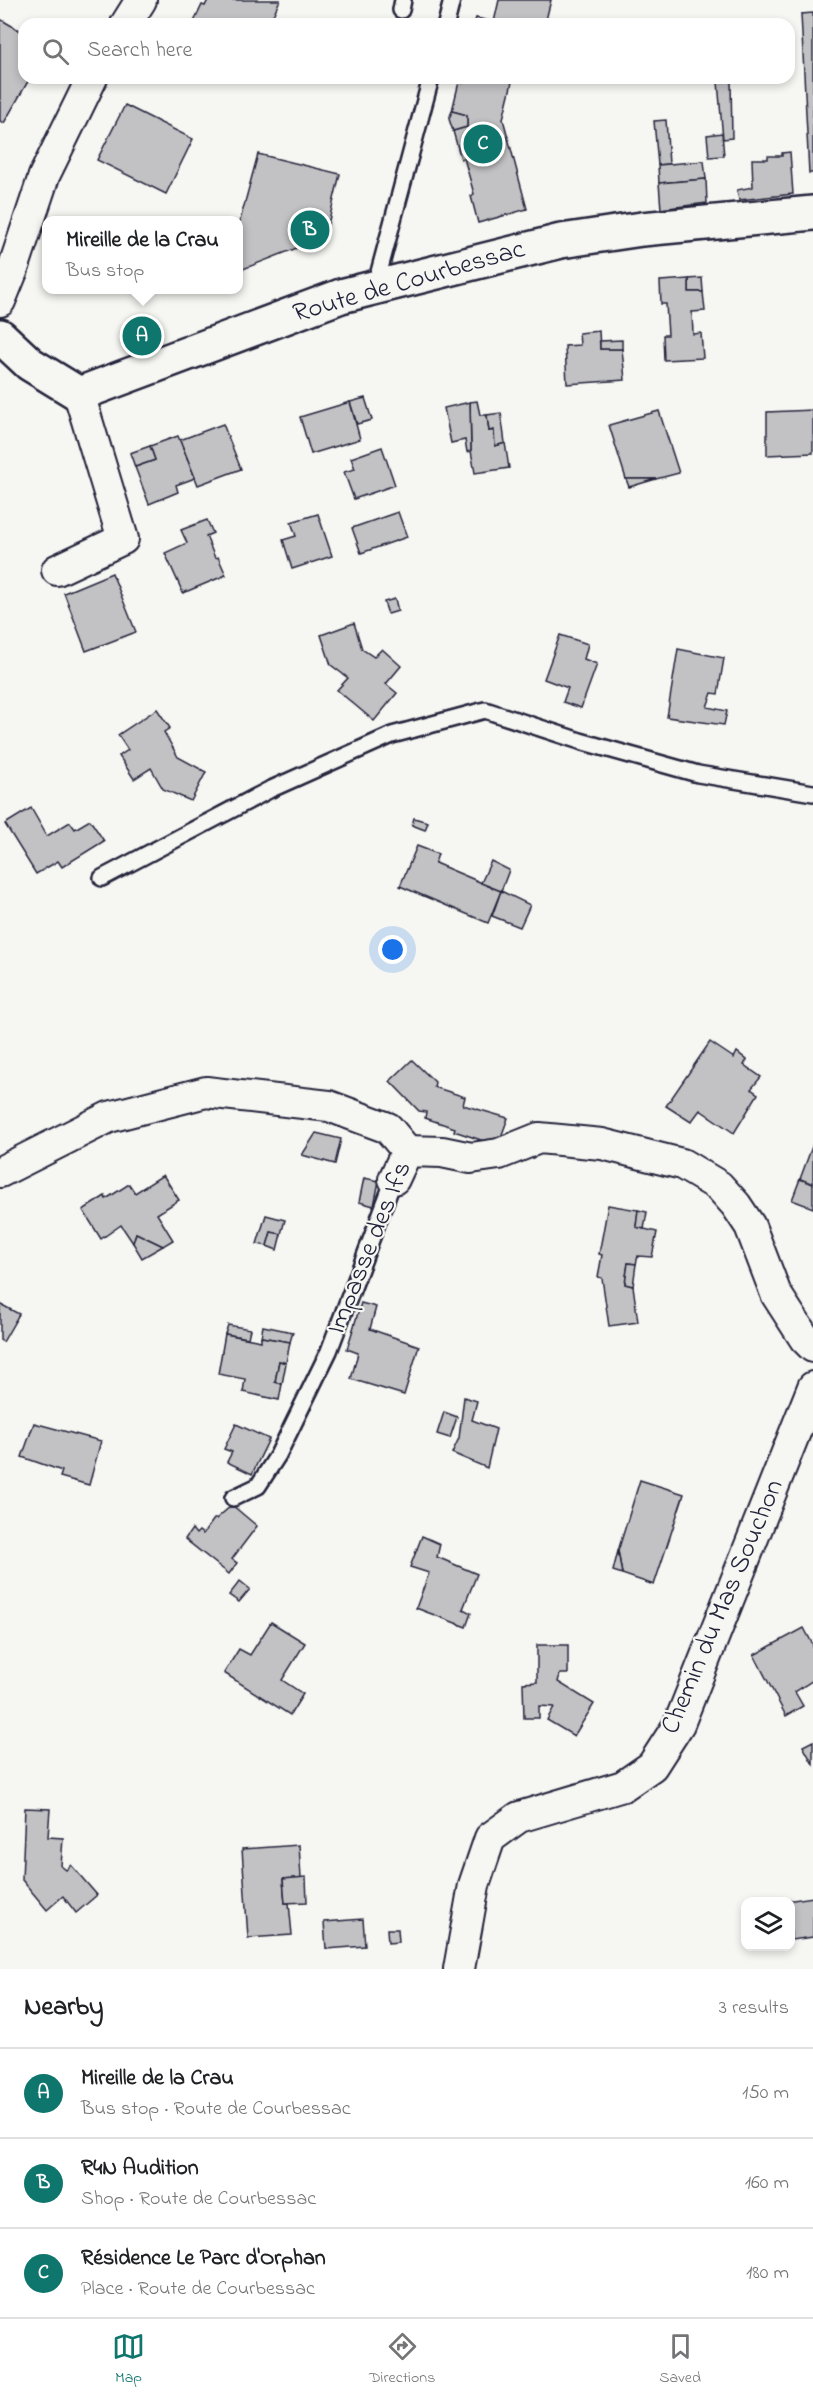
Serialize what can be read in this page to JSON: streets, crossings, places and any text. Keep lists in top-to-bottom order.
{
  "streets": {
    "street": ["Route de Courbessac", "Impasse des Ifs", "Chemin du Mas Souchon"]
  },
  "page": {
    "search": "Search here",
    "pins": ["C", "B", "A"],
    "popup": ["Mireille de la Crau", "Bus stop"],
    "heading": ["Nearby", "3 results"],
    "list": [
      {
        "mark": "A",
        "name": "Mireille de la Crau",
        "note": "Bus stop · Route de Courbessac",
        "value": "150 m"
      },
      {
        "mark": "B",
        "name": "R4N Audition",
        "note": "Shop · Route de Courbessac",
        "value": "160 m"
      },
      {
        "mark": "C",
        "name": "Résidence Le Parc d'Orphan",
        "note": "Place · Route de Courbessac",
        "value": "180 m"
      }
    ],
    "nav": ["Map", "Directions", "Saved"]
  }
}
